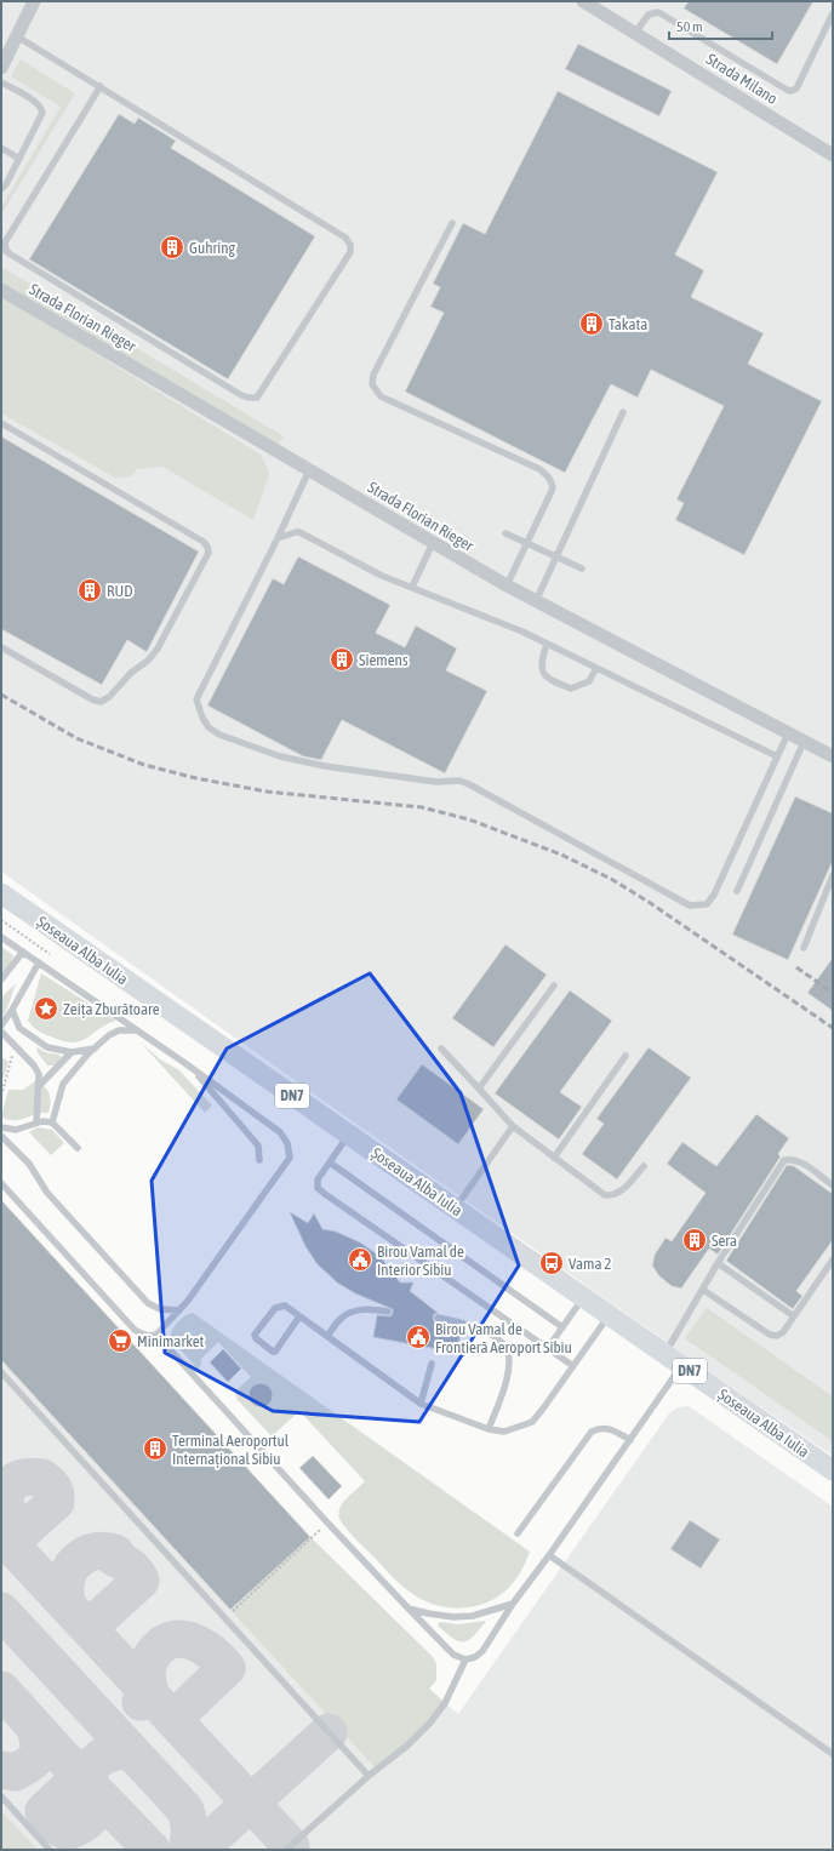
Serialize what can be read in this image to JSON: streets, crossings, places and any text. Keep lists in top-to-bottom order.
{
  "streets": {
    "main road": ["Șoseaua Alba Iulia", "DN7"],
    "street": ["Strada Milano", "Strada Florian Rieger"]
  },
  "places": {
    "building": [
      "Guhring",
      "Takata",
      "RUD",
      "Siemens",
      "Sera",
      "Terminal Aeroportul Internațional Sibiu"
    ],
    "place": ["Zeița Zburătoare"],
    "public building": ["Birou Vamal de Interior Sibiu", "Birou Vamal de Frontieră Aeroport Sibiu"],
    "bus stop": ["Vama 2"],
    "supermarket": ["Minimarket"]
  },
  "scale_bar": "50 m"
}
